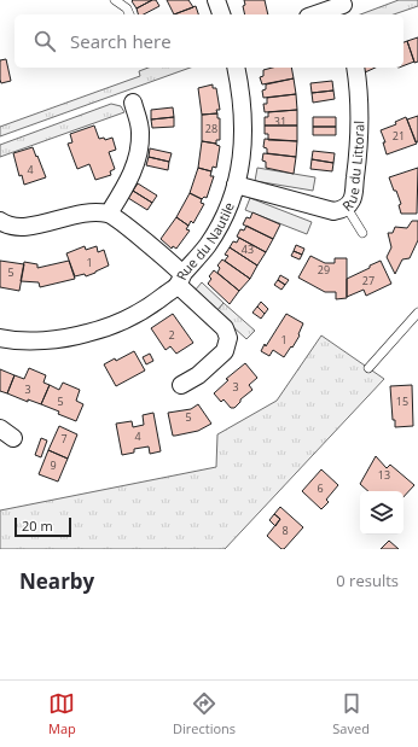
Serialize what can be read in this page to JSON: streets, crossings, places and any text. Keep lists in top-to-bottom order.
{
  "streets": {
    "street": ["Rue du Littoral", "Rue du Nautile"]
  },
  "crossings": [
    ["Rue du Littoral", "Rue du Nautile"]
  ],
  "house_numbers": [
    "31",
    "28",
    "21",
    "4",
    "43",
    "1",
    "29",
    "5",
    "27",
    "2",
    "1",
    "3",
    "3",
    "5",
    "15",
    "5",
    "4",
    "7",
    "9",
    "13",
    "6",
    "8"
  ],
  "scale_bar": "20 m",
  "page": {
    "search": "Search here",
    "scale": "20 m",
    "heading": ["Nearby", "0 results"],
    "nav": ["Map", "Directions", "Saved"]
  }
}
